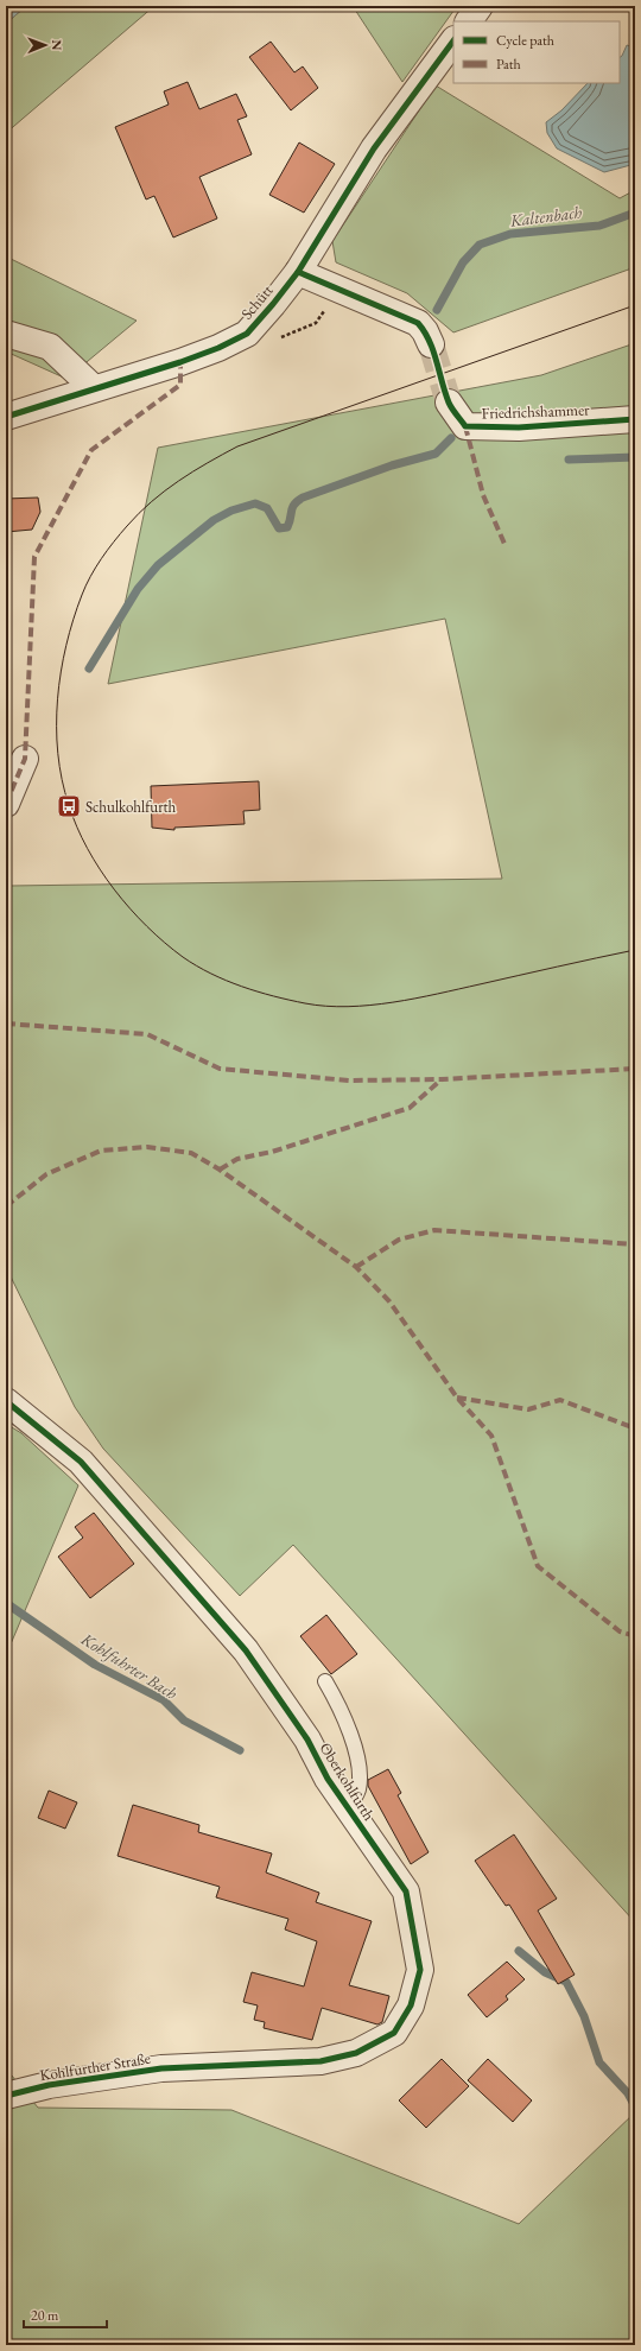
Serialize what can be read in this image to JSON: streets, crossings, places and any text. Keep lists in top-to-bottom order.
{
  "streets": {
    "street": [
      "Schütt",
      "Friedrichshammer",
      "Oberkohlfurth",
      "Kohlfurther Straße"
    ]
  },
  "crossings": [
    ["Oberkohlfurth", "Kohlfurther Straße"]
  ],
  "water": ["Kaltenbach", "Kohlfuhrter Bach"],
  "places": {
    "bus stop": ["Schulkohlfurth"]
  },
  "legend": ["Cycle path", "Path"],
  "scale_bar": "20 m",
  "north": "right"
}
